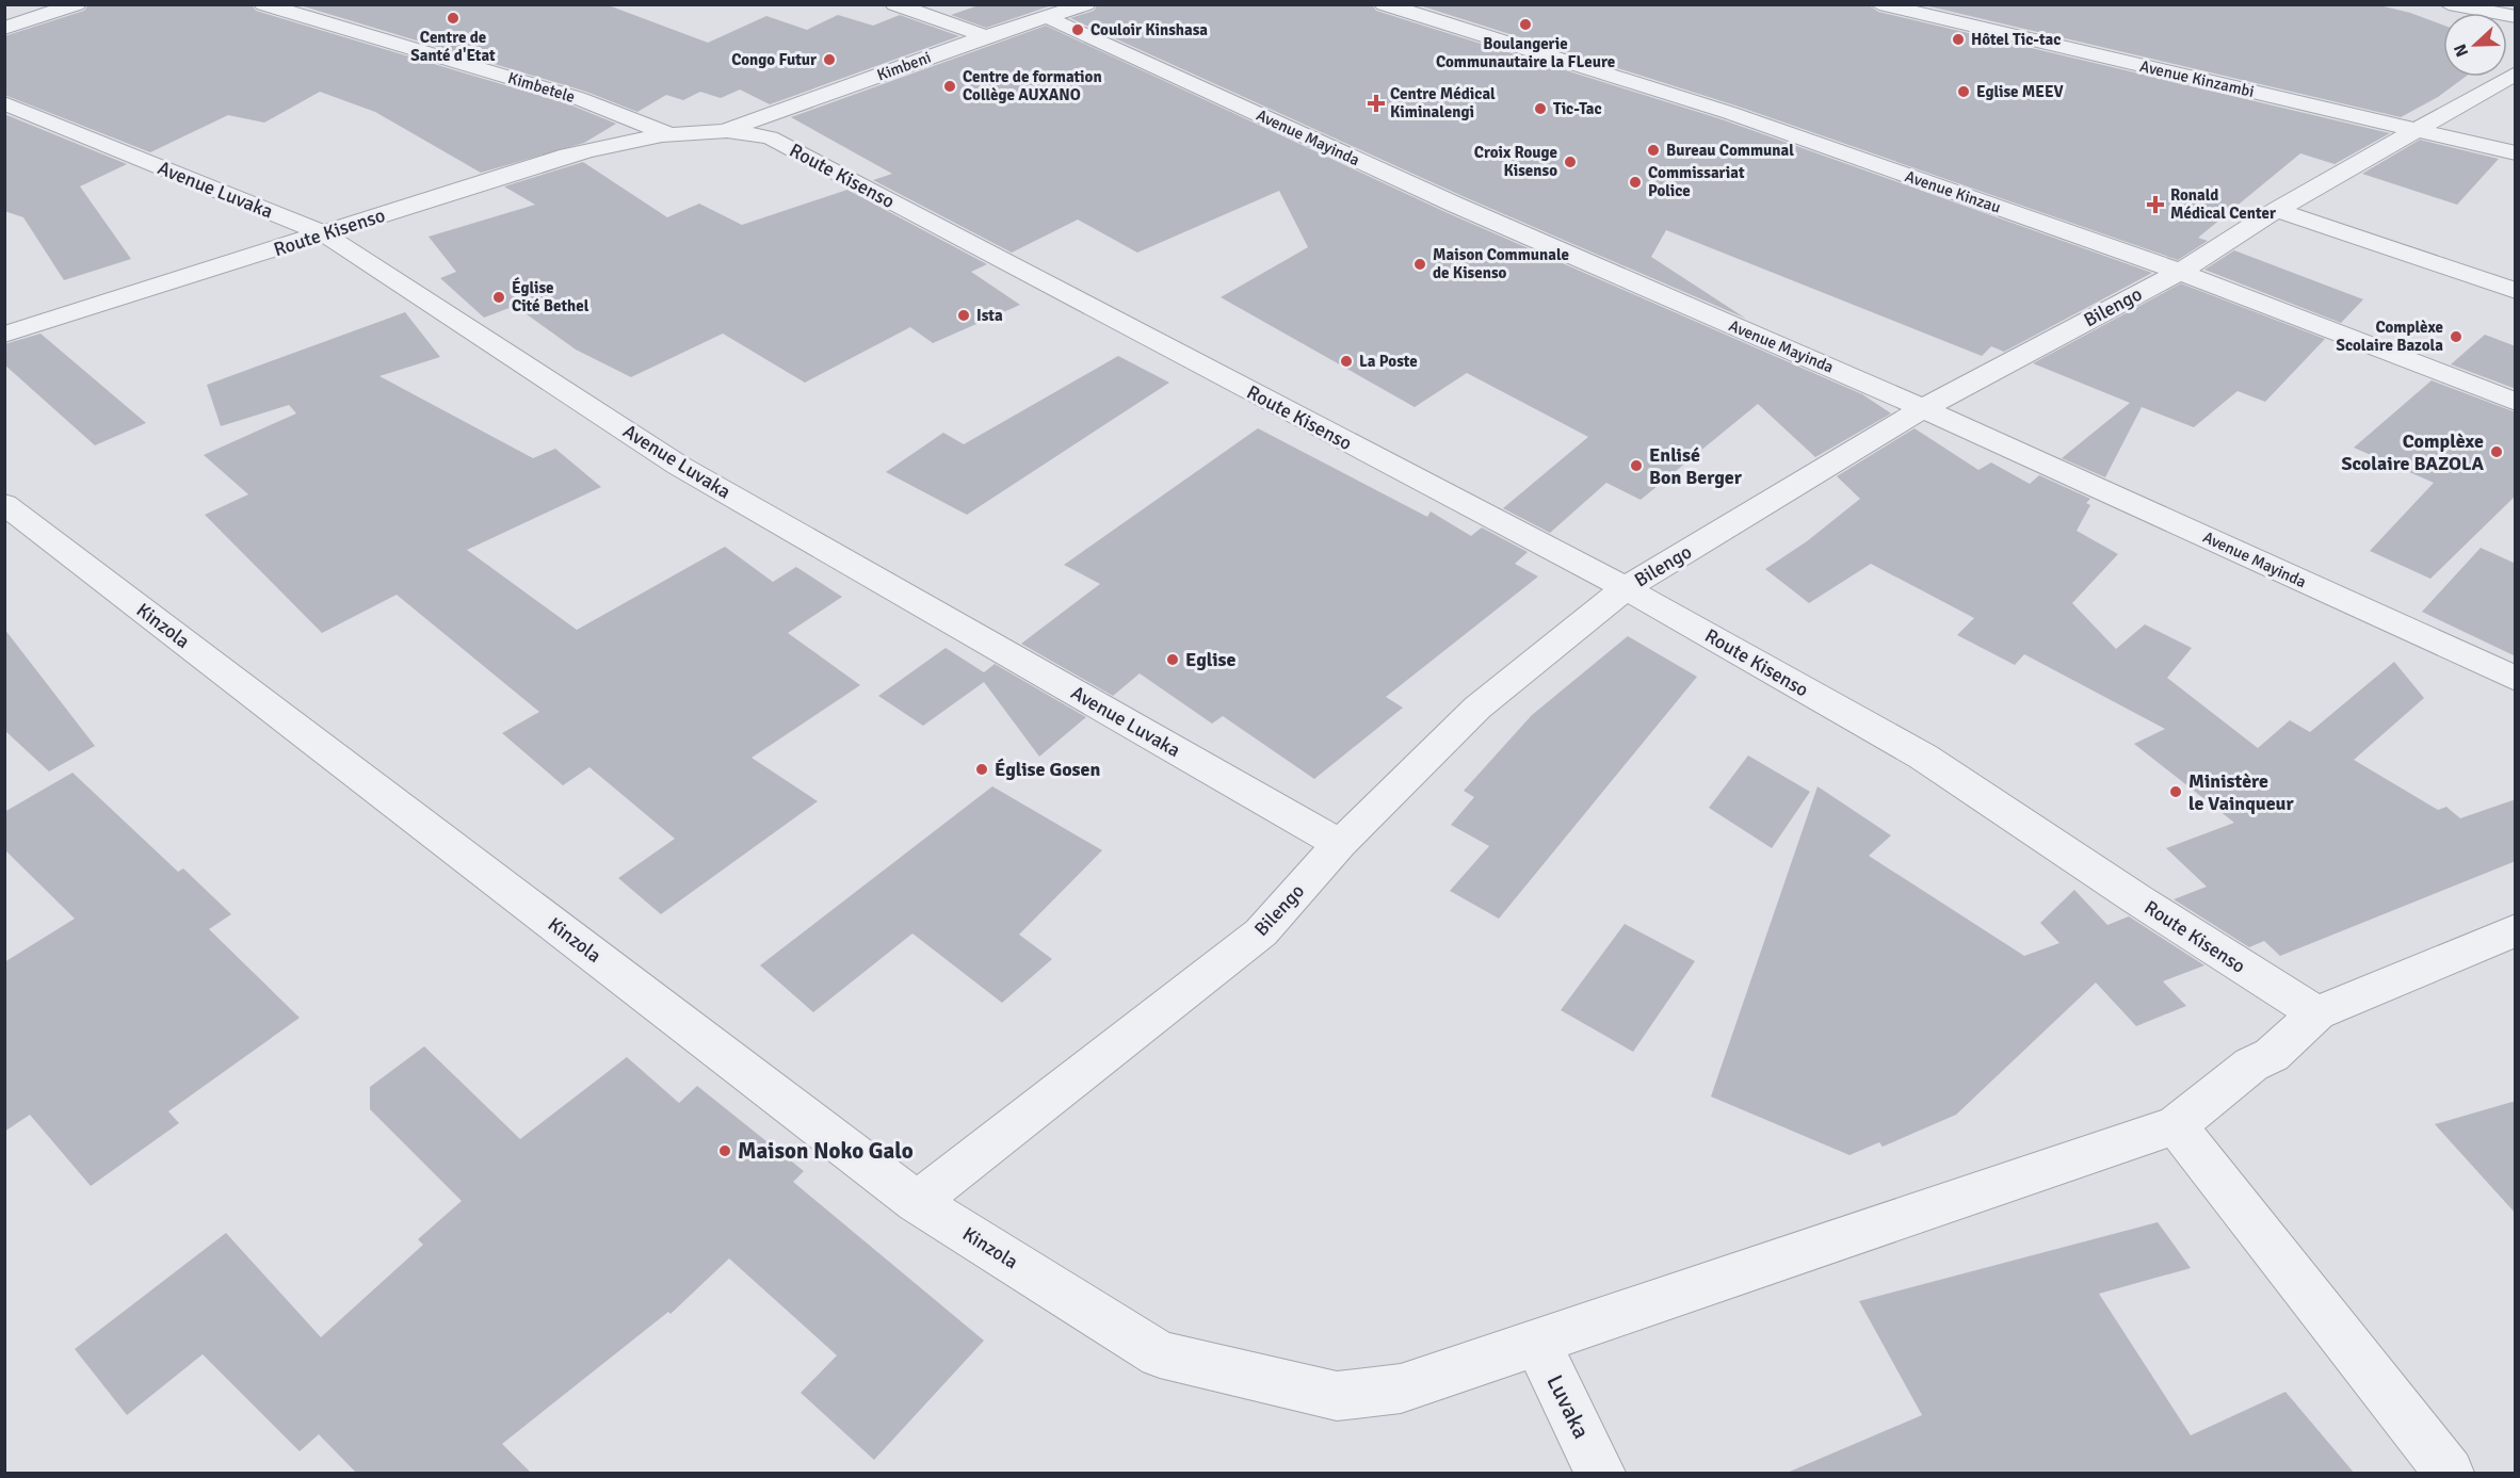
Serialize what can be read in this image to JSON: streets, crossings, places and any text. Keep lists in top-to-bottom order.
{
  "streets": {
    "street": [
      "Kimbeni",
      "Avenue Kinzambi",
      "Kimbetele",
      "Avenue Mayinda",
      "Route Kisenso",
      "Avenue Luvaka",
      "Avenue Kinzau",
      "Bilengo",
      "Kinzola",
      "Luvaka"
    ]
  },
  "crossings": [
    ["Kimbeni", "Avenue Mayinda"],
    ["Kimbeni", "Route Kisenso"],
    ["Avenue Kinzambi", "Bilengo"],
    ["Kimbetele", "Route Kisenso"],
    ["Avenue Mayinda", "Bilengo"],
    ["Route Kisenso", "Avenue Luvaka"],
    ["Route Kisenso", "Bilengo"],
    ["Avenue Luvaka", "Bilengo"],
    ["Avenue Kinzau", "Bilengo"],
    ["Bilengo", "Kinzola"],
    ["Kinzola", "Luvaka"]
  ],
  "places": {
    "other": [
      "Centre de Santé d'Etat",
      "Boulangerie Communautaire la FLeure",
      "Couloir Kinshasa",
      "Hôtel Tic-tac",
      "Congo Futur",
      "Centre de formation Collège AUXANO",
      "Eglise MEEV",
      "Tic-Tac",
      "Bureau Communal",
      "Croix Rouge Kisenso",
      "Commissariat Police",
      "Maison Communale de Kisenso",
      "Église Cité Bethel",
      "Ista",
      "Complèxe Scolaire Bazola",
      "La Poste",
      "Complèxe Scolaire BAZOLA",
      "Enlisé Bon Berger",
      "Eglise",
      "Église Gosen",
      "Ministère le Vainqueur",
      "Maison Noko Galo"
    ],
    "health": ["Centre Médical Kiminalengi", "Ronald Médical Center"]
  },
  "north": "left"
}
